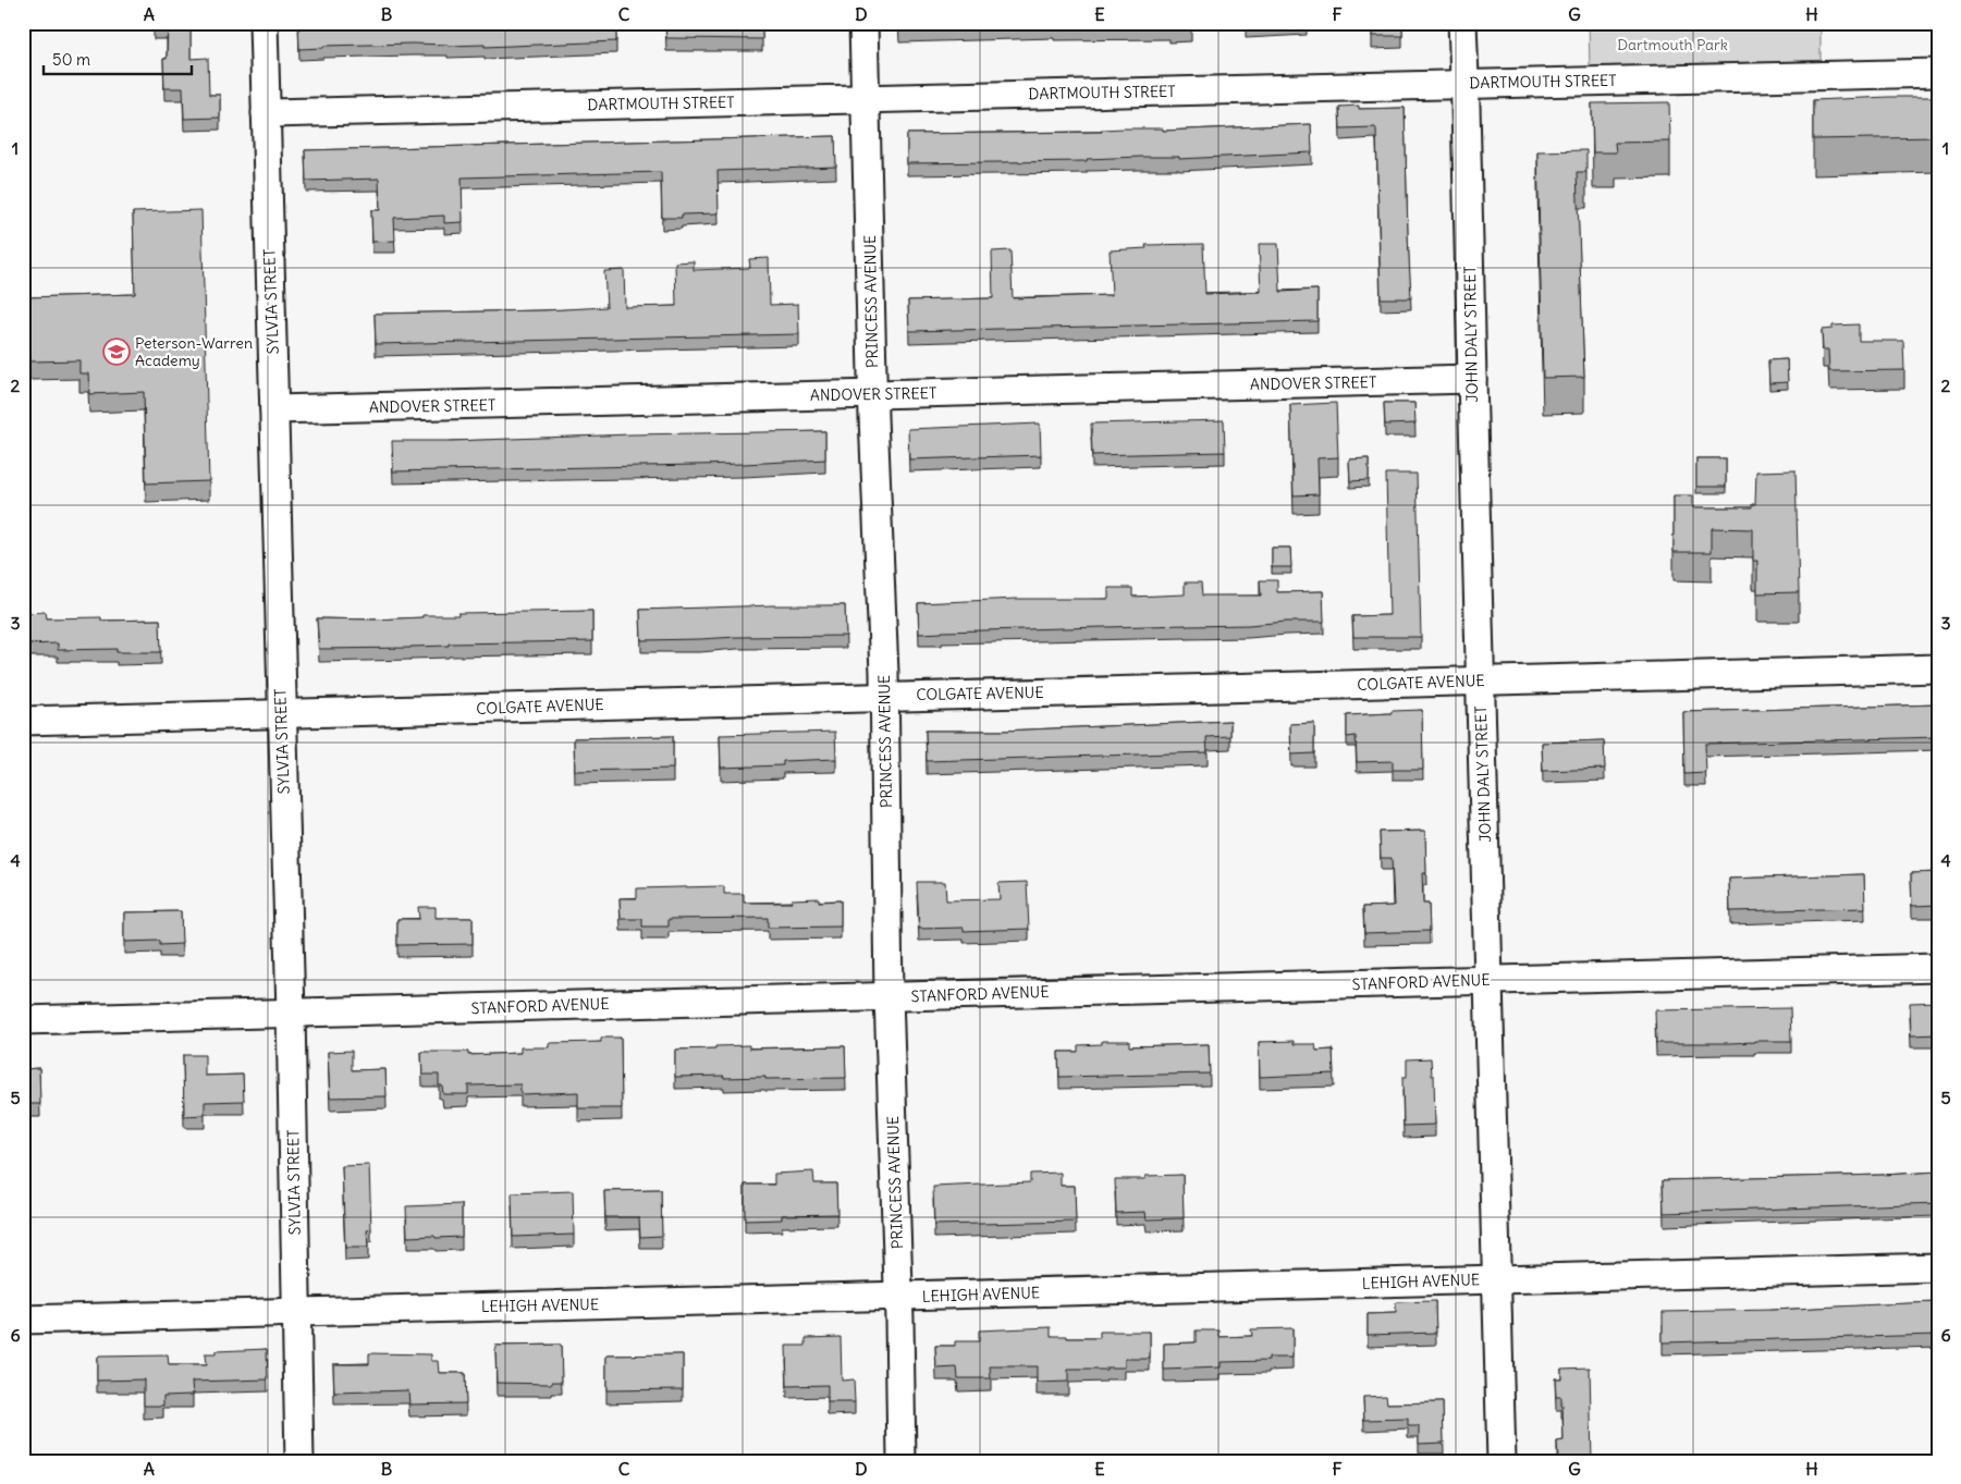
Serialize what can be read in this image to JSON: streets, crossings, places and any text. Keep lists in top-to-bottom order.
{
  "streets": {
    "street": [
      "DARTMOUTH STREET",
      "SYLVIA STREET",
      "PRINCESS AVENUE",
      "JOHN DALY STREET",
      "ANDOVER STREET",
      "COLGATE AVENUE",
      "STANFORD AVENUE",
      "LEHIGH AVENUE"
    ]
  },
  "crossings": [
    ["DARTMOUTH STREET", "SYLVIA STREET"],
    ["DARTMOUTH STREET", "PRINCESS AVENUE"],
    ["DARTMOUTH STREET", "JOHN DALY STREET"],
    ["SYLVIA STREET", "ANDOVER STREET"],
    ["SYLVIA STREET", "COLGATE AVENUE"],
    ["SYLVIA STREET", "STANFORD AVENUE"],
    ["SYLVIA STREET", "LEHIGH AVENUE"],
    ["PRINCESS AVENUE", "ANDOVER STREET"],
    ["PRINCESS AVENUE", "COLGATE AVENUE"],
    ["PRINCESS AVENUE", "STANFORD AVENUE"],
    ["PRINCESS AVENUE", "LEHIGH AVENUE"],
    ["JOHN DALY STREET", "ANDOVER STREET"],
    ["JOHN DALY STREET", "COLGATE AVENUE"],
    ["JOHN DALY STREET", "STANFORD AVENUE"],
    ["JOHN DALY STREET", "LEHIGH AVENUE"]
  ],
  "parks": ["Dartmouth Park"],
  "places": {
    "school or university": ["Peterson-Warren Academy"]
  },
  "scale_bar": "50 m",
  "grid": {
    "columns": [
      "A",
      "B",
      "C",
      "D",
      "E",
      "F",
      "G",
      "H"
    ],
    "rows": [
      "1",
      "2",
      "3",
      "4",
      "5",
      "6"
    ]
  }
}
